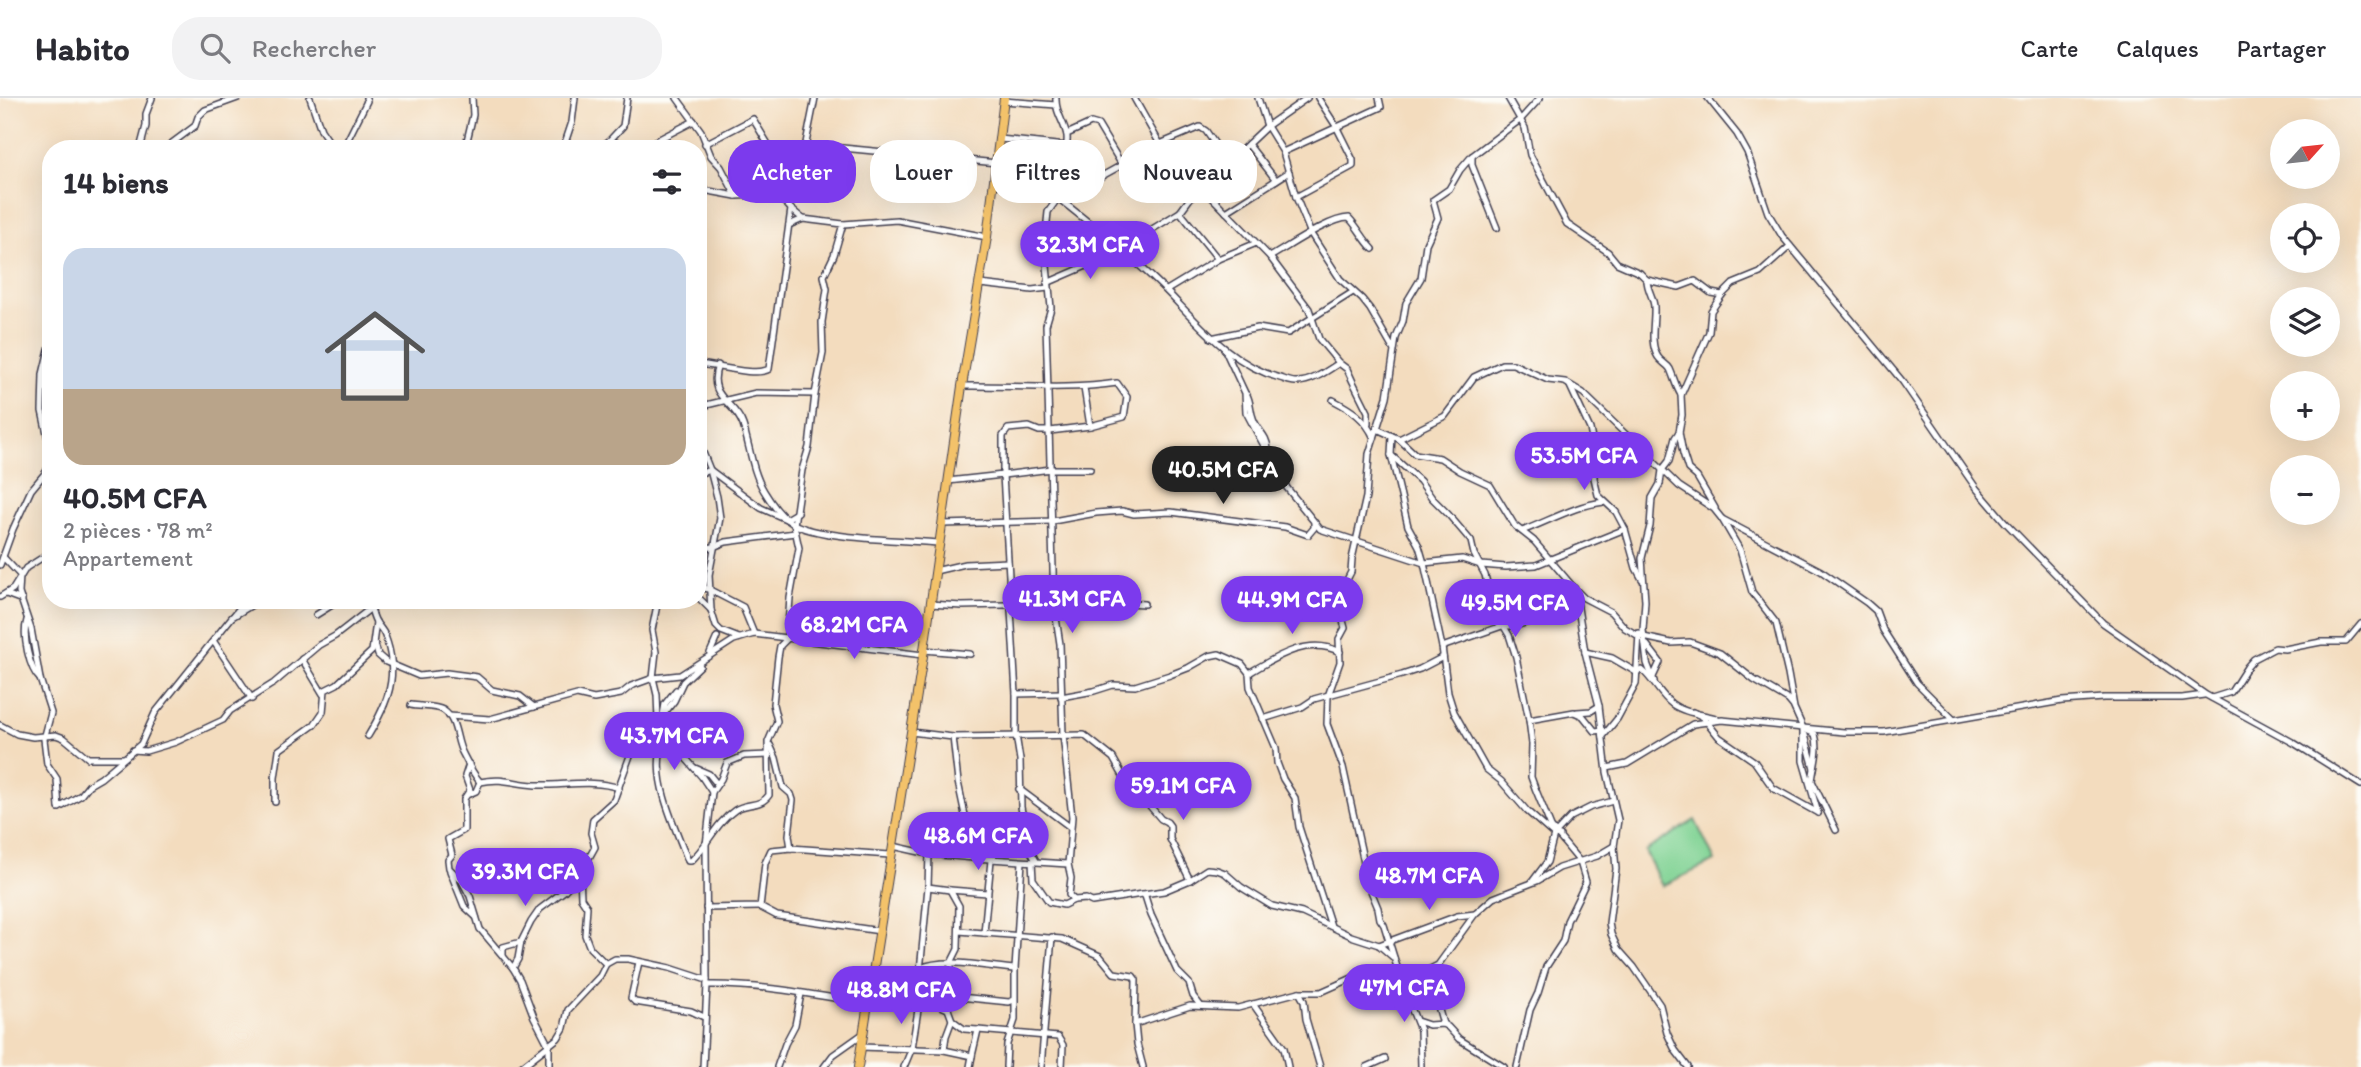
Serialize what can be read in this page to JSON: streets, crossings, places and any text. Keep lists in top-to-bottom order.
{
  "north": "top right",
  "page": {
    "header": "Habito",
    "search": "Rechercher",
    "nav": ["Carte", "Calques", "Partager"],
    "map_buttons": ["+", "−"],
    "chip": [
      "Acheter",
      "Louer",
      "Filtres",
      "Nouveau"
    ],
    "heading": "14 biens",
    "price": [
      "32.3M CFA",
      "53.5M CFA",
      "40.5M CFA",
      "41.3M CFA",
      "44.9M CFA",
      "49.5M CFA",
      "68.2M CFA",
      "43.7M CFA",
      "59.1M CFA",
      "48.6M CFA",
      "39.3M CFA",
      "48.7M CFA",
      "47M CFA",
      "48.8M CFA"
    ],
    "list": [
      {
        "name": "40.5M CFA",
        "note": "2 pièces · 78 m² · Appartement"
      }
    ]
  }
}
